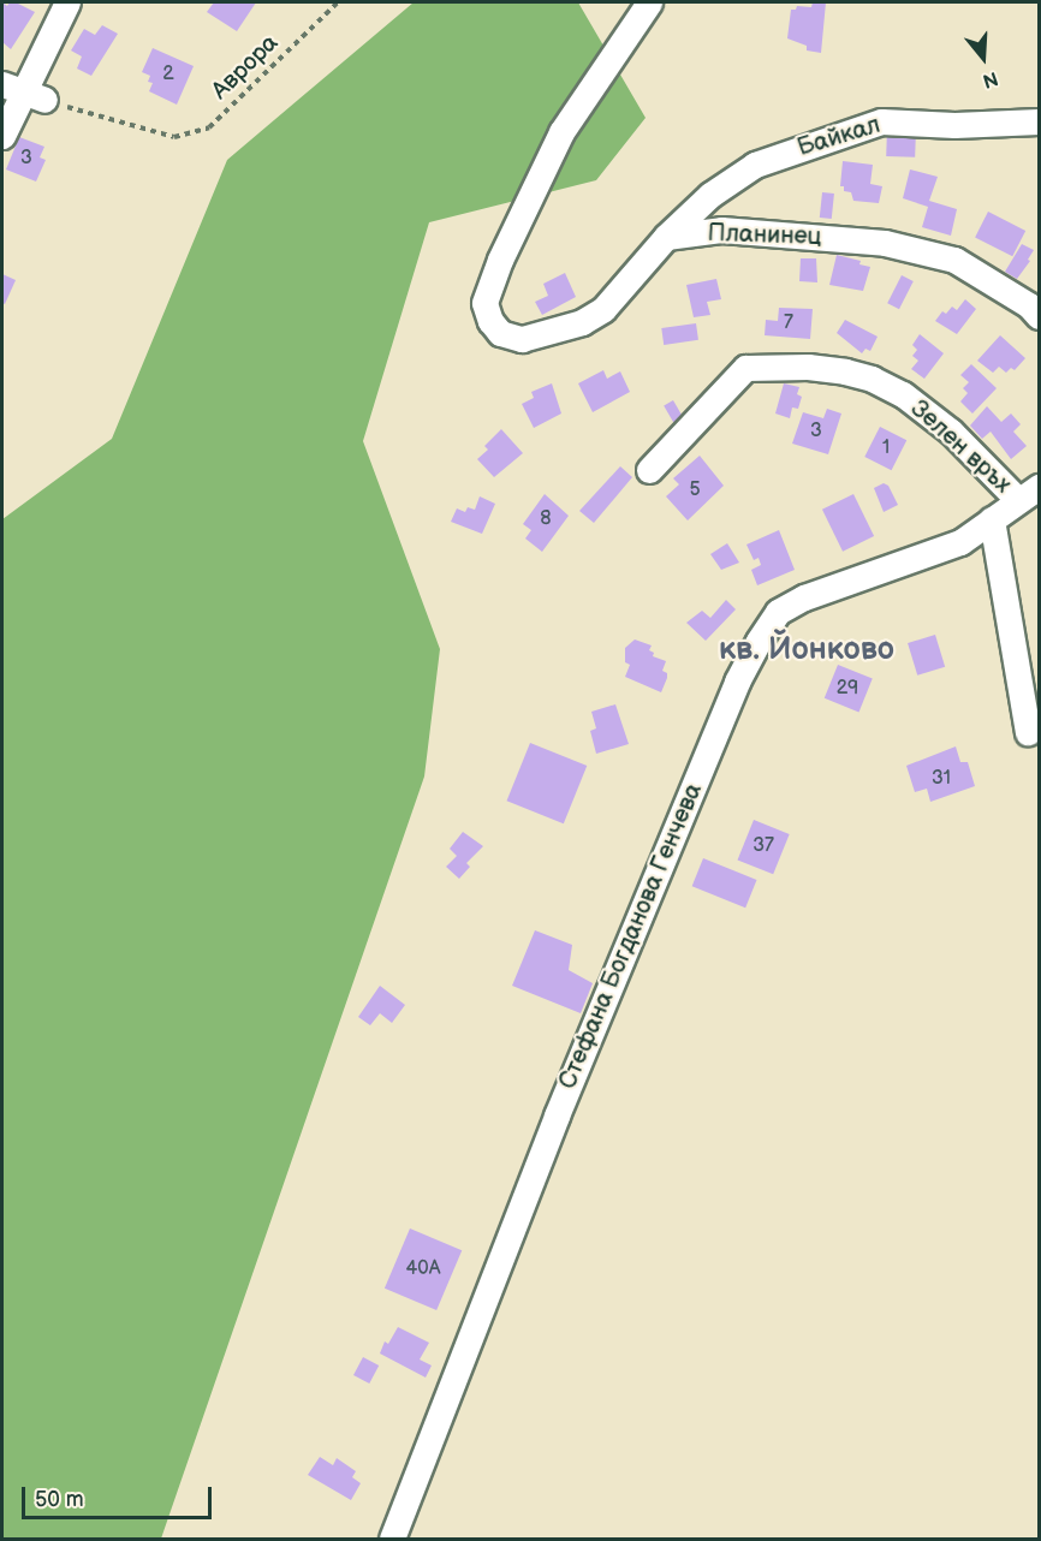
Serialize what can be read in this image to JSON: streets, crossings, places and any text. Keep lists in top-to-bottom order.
{
  "streets": {
    "street": [
      "Байкал",
      "Планинец",
      "Зелен връх",
      "Стефана Богданова Генчева"
    ],
    "path": ["Аврора"]
  },
  "crossings": [
    ["Байкал", "Планинец"],
    ["Зелен връх", "Стефана Богданова Генчева"]
  ],
  "districts": ["кв. Йонково"],
  "house_numbers": [
    "2",
    "3",
    "7",
    "3",
    "1",
    "5",
    "8",
    "29",
    "31",
    "37",
    "40A"
  ],
  "scale_bar": "50 m",
  "north": "bottom"
}
